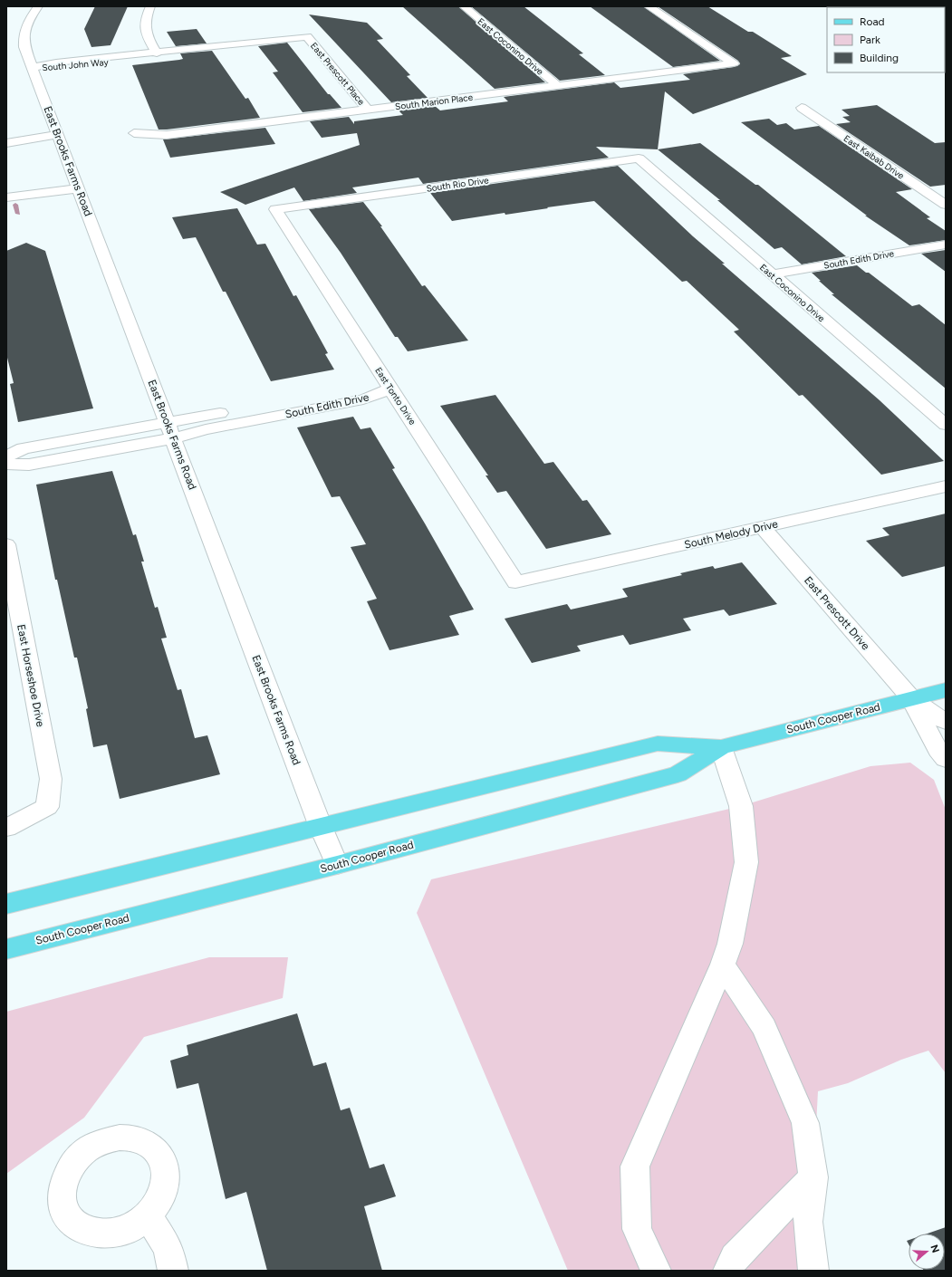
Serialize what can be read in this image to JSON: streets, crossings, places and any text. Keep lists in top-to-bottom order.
{
  "streets": {
    "main road": ["South Cooper Road"],
    "street": [
      "East Coconino Drive",
      "South John Way",
      "East Prescott Place",
      "South Marion Place",
      "East Kaibab Drive",
      "East Brooks Farms Road",
      "South Rio Drive",
      "South Edith Drive",
      "East Tonto Drive",
      "South Melody Drive",
      "East Prescott Drive",
      "East Horseshoe Drive"
    ]
  },
  "crossings": [
    ["East Coconino Drive", "South Marion Place"],
    ["East Coconino Drive", "South Rio Drive"],
    ["East Coconino Drive", "South Edith Drive"],
    ["South John Way", "East Prescott Place"],
    ["South John Way", "East Brooks Farms Road"],
    ["East Prescott Place", "South Marion Place"],
    ["East Brooks Farms Road", "South Edith Drive"],
    ["East Brooks Farms Road", "South Cooper Road"],
    ["South Rio Drive", "East Tonto Drive"],
    ["South Edith Drive", "East Tonto Drive"],
    ["East Tonto Drive", "South Melody Drive"],
    ["South Melody Drive", "East Prescott Drive"],
    ["East Prescott Drive", "South Cooper Road"]
  ],
  "legend": ["Road", "Park", "Building"],
  "north": "right"
}
